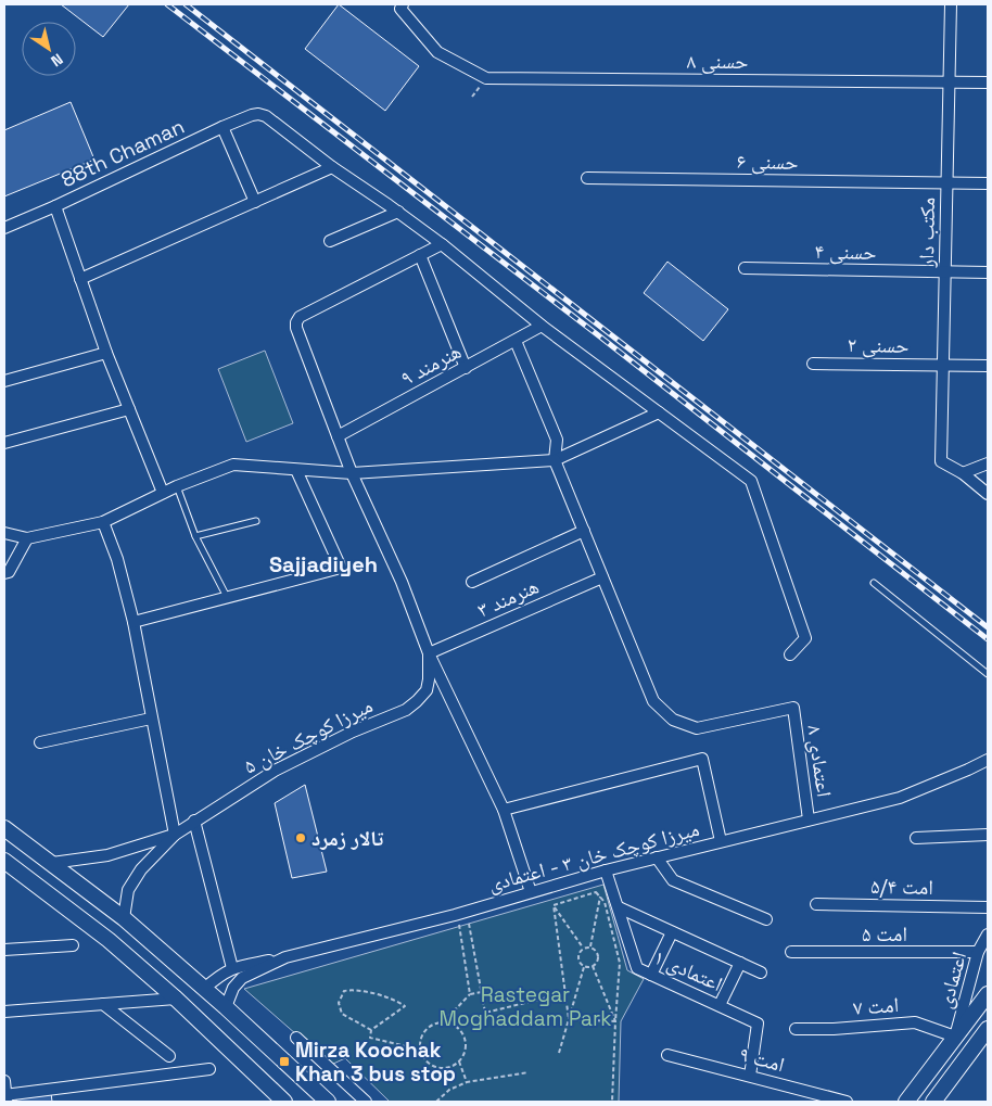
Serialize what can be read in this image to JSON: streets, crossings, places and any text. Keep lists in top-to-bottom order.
{
  "streets": {
    "street": [
      "حسنی ۸",
      "88th Chaman",
      "حسنی ۶",
      "مکتب دار",
      "حسنی ۴",
      "حسنی ۲",
      "هنرمند ۹",
      "هنرمند ۳",
      "میرزا کوچک خان ۵",
      "اعتمادی ۸",
      "میرزا کوچک خان ۳ - اعتمادی",
      "امت ۵/۴",
      "امت ۵",
      "اعتمادی ۱",
      "اعتمادی",
      "امت ۷",
      "امت ۹"
    ]
  },
  "crossings": [
    ["حسنی ۸", "مکتب دار"],
    ["حسنی ۶", "مکتب دار"],
    ["مکتب دار", "حسنی ۴"],
    ["مکتب دار", "حسنی ۲"],
    ["هنرمند ۳", "میرزا کوچک خان ۵"],
    ["هنرمند ۳", "اعتمادی ۸"],
    ["اعتمادی ۸", "میرزا کوچک خان ۳ - اعتمادی"],
    ["میرزا کوچک خان ۳ - اعتمادی", "اعتمادی ۱"],
    ["امت ۵", "اعتمادی"],
    ["اعتمادی ۱", "امت ۹"],
    ["اعتمادی", "امت ۷"]
  ],
  "districts": ["Sajjadiyeh"],
  "parks": ["Rastegar Moghaddam Park"],
  "places": {
    "other": ["تالار زمرد"],
    "transit": ["Mirza Koochak Khan 3 bus stop"]
  },
  "north": "bottom right"
}
